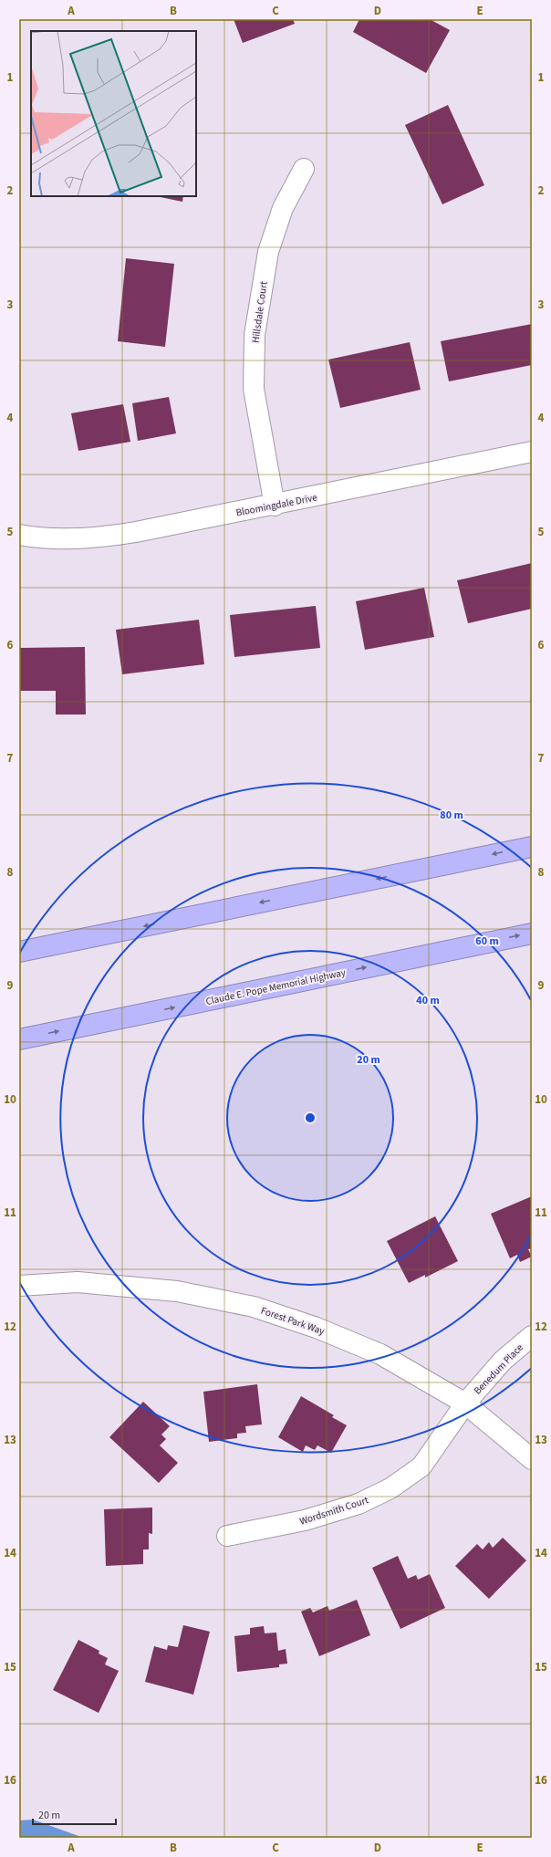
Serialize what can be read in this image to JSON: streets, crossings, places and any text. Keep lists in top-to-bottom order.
{
  "streets": {
    "highway": ["Claude E. Pope Memorial Highway"],
    "street": [
      "Hillsdale Court",
      "Bloomingdale Drive",
      "Forest Park Way",
      "Benedum Place",
      "Wordsmith Court"
    ]
  },
  "crossings": [
    ["Hillsdale Court", "Bloomingdale Drive"],
    ["Forest Park Way", "Benedum Place"],
    ["Forest Park Way", "Wordsmith Court"],
    ["Benedum Place", "Wordsmith Court"]
  ],
  "scale_bar": "20 m",
  "grid": {
    "columns": [
      "A",
      "B",
      "C",
      "D",
      "E"
    ],
    "rows": [
      "1",
      "2",
      "3",
      "4",
      "5",
      "6",
      "7",
      "8",
      "9",
      "10",
      "11",
      "12",
      "13",
      "14",
      "15",
      "16"
    ]
  },
  "rings": [
    "80 m",
    "60 m",
    "40 m",
    "20 m"
  ]
}
